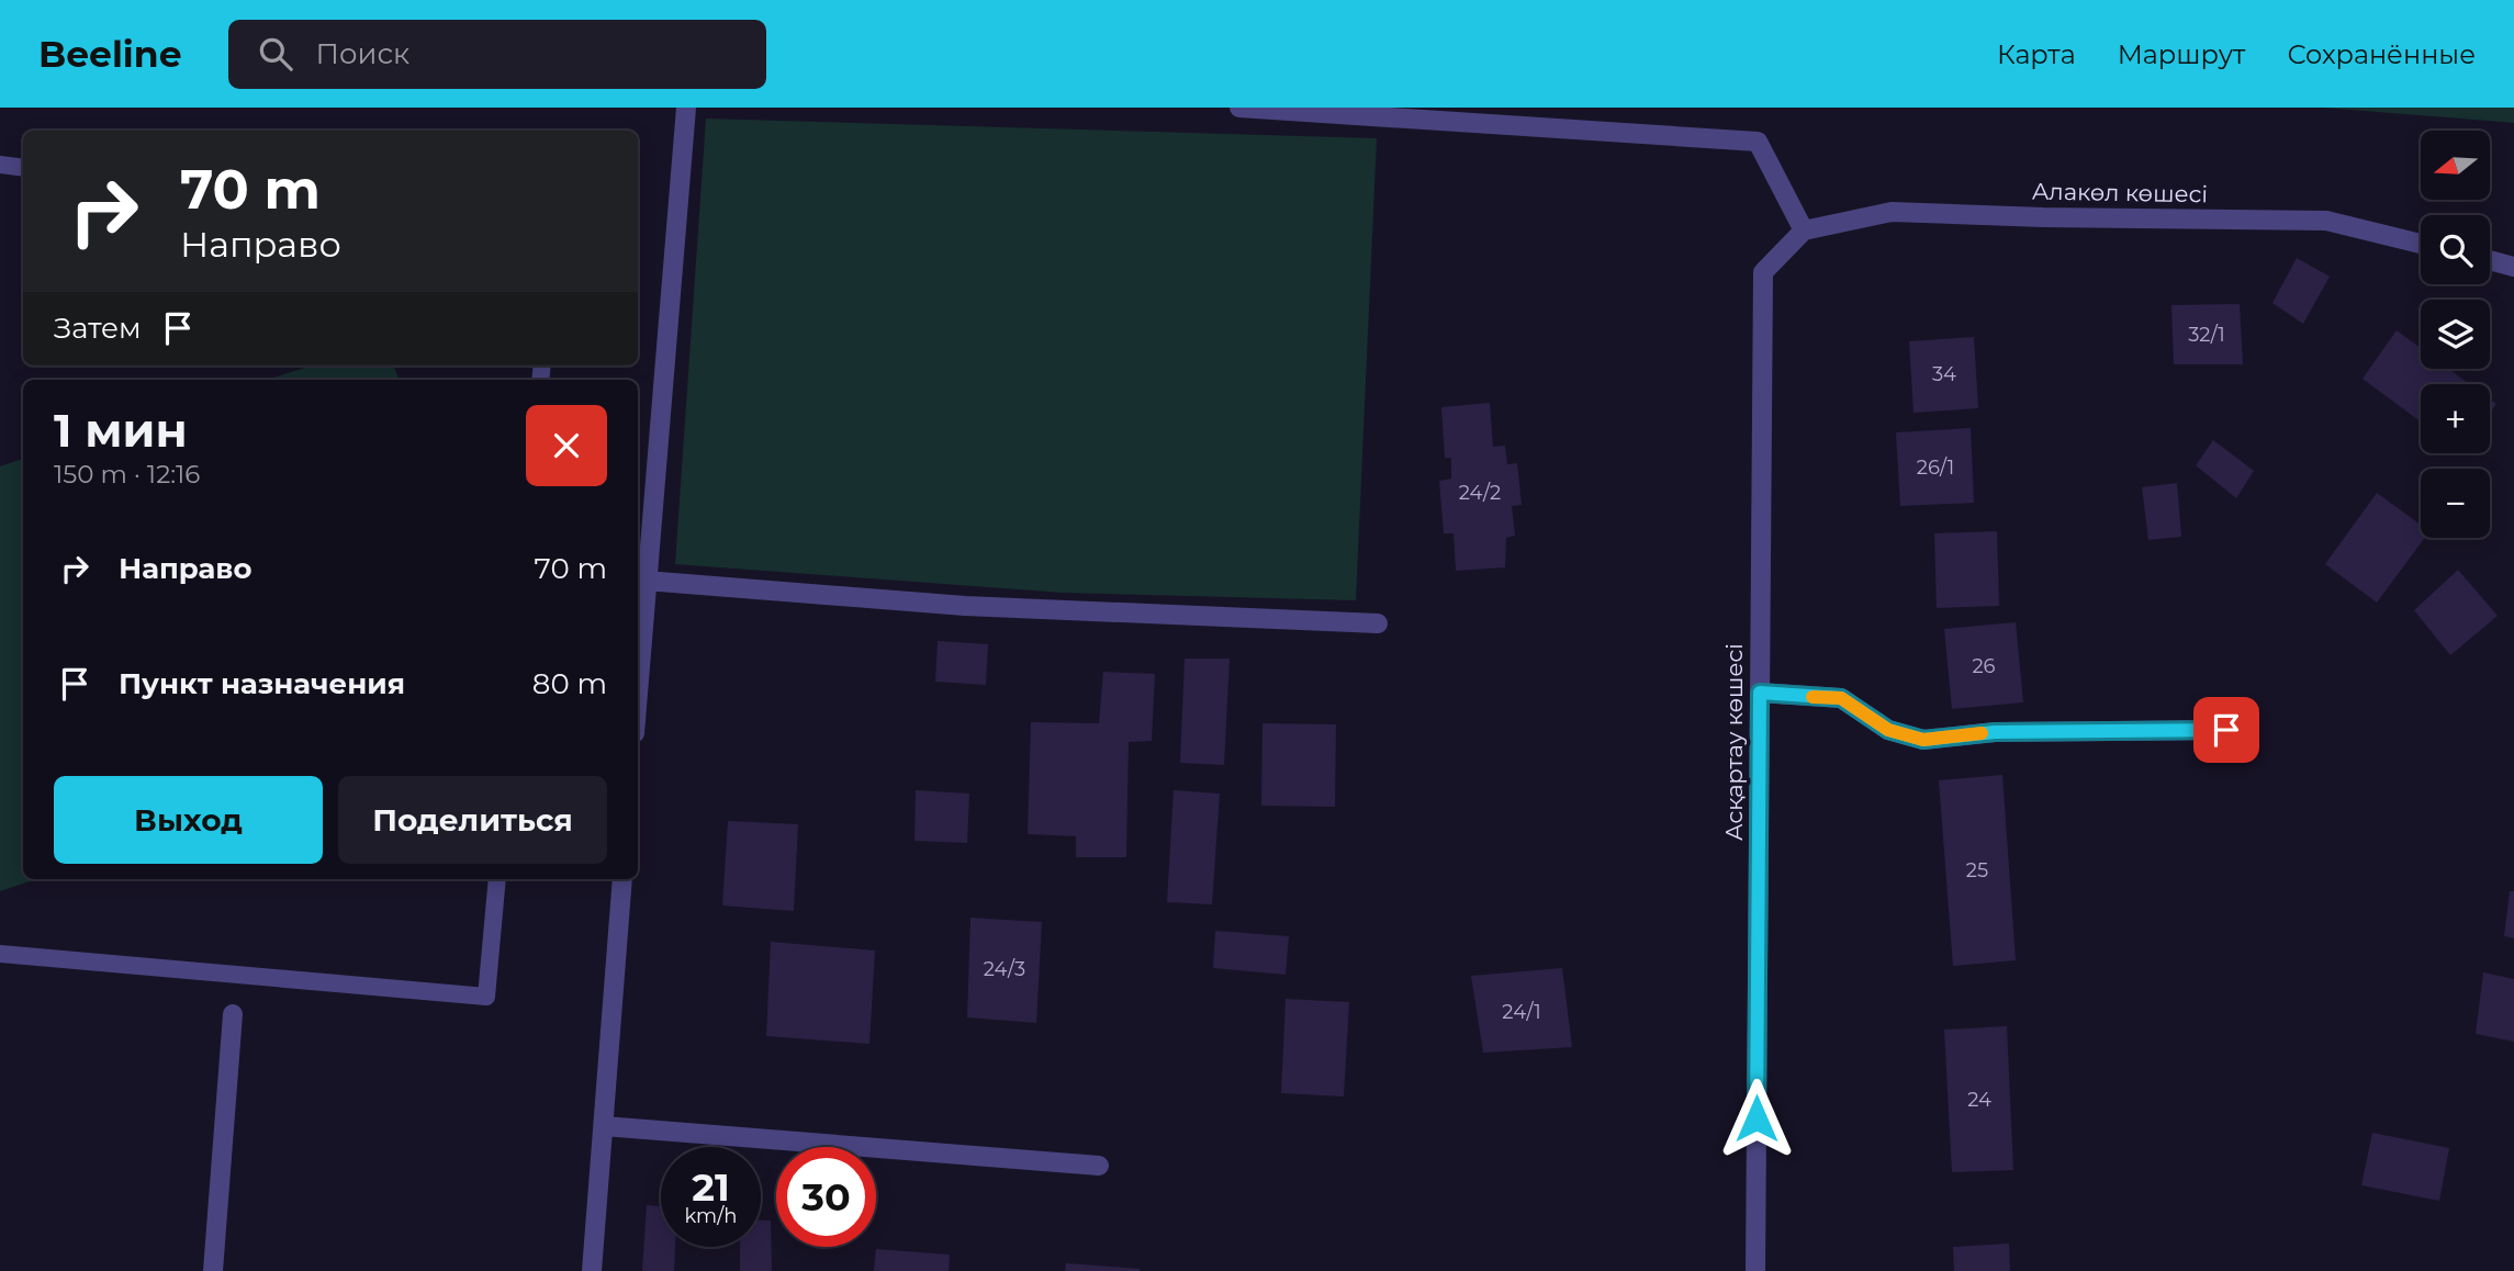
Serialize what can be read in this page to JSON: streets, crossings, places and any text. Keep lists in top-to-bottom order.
{
  "streets": {
    "street": ["Алакөл көшесі", "Асқартау көшесі"]
  },
  "crossings": [
    ["Алакөл көшесі", "Асқартау көшесі"]
  ],
  "house_numbers": [
    "32/1",
    "34",
    "26/1",
    "24/2",
    "26",
    "25",
    "24/3",
    "24/1",
    "24"
  ],
  "north": "left",
  "page": {
    "header": "Beeline",
    "search": "Поиск",
    "nav": ["Карта", "Маршрут", "Сохранённые"],
    "map_buttons": ["+", "−"],
    "turn": ["70 m", "Направо"],
    "then": "Затем",
    "heading": ["1 мин", "150 m · 12:16"],
    "list": [
      {
        "name": "Направо",
        "value": "70 m"
      },
      {
        "name": "Пункт назначения",
        "value": "80 m"
      }
    ],
    "buttons": ["Выход", "Поделиться"],
    "speed": "21 km/h",
    "limit": "30"
  }
}
